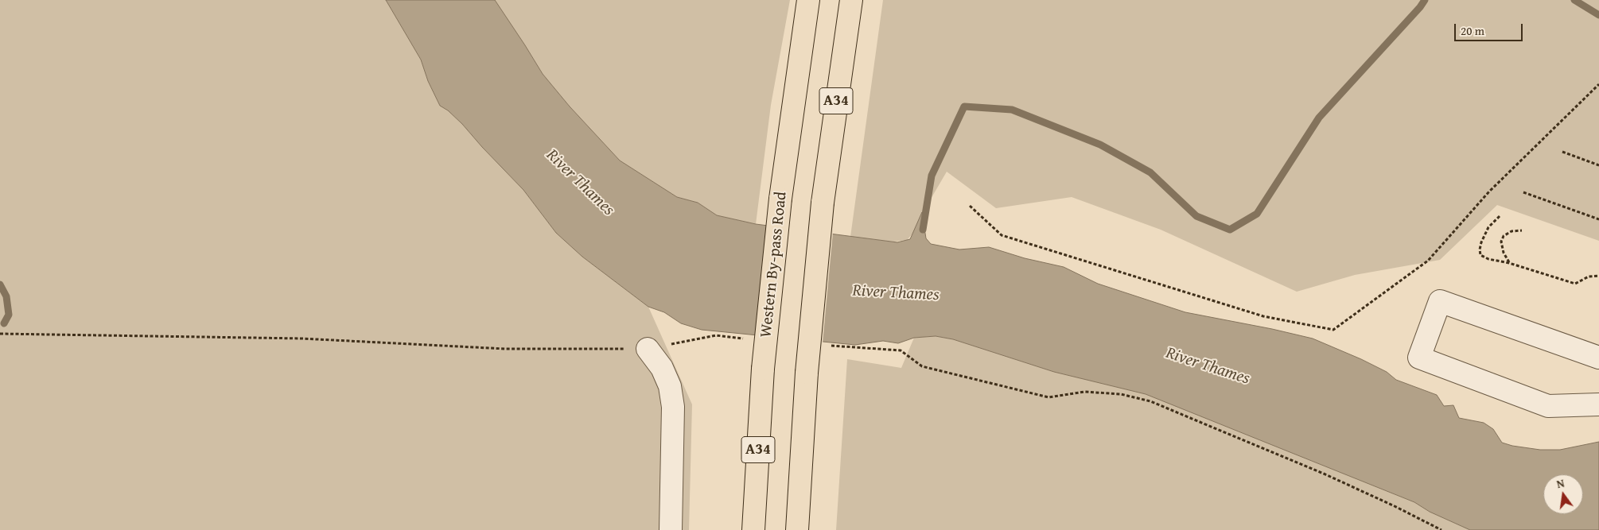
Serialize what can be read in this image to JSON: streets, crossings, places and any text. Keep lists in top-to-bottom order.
{
  "streets": {
    "highway": ["A34", "Western By-pass Road"]
  },
  "water": ["River Thames"],
  "scale_bar": "20 m",
  "north": "top"
}
